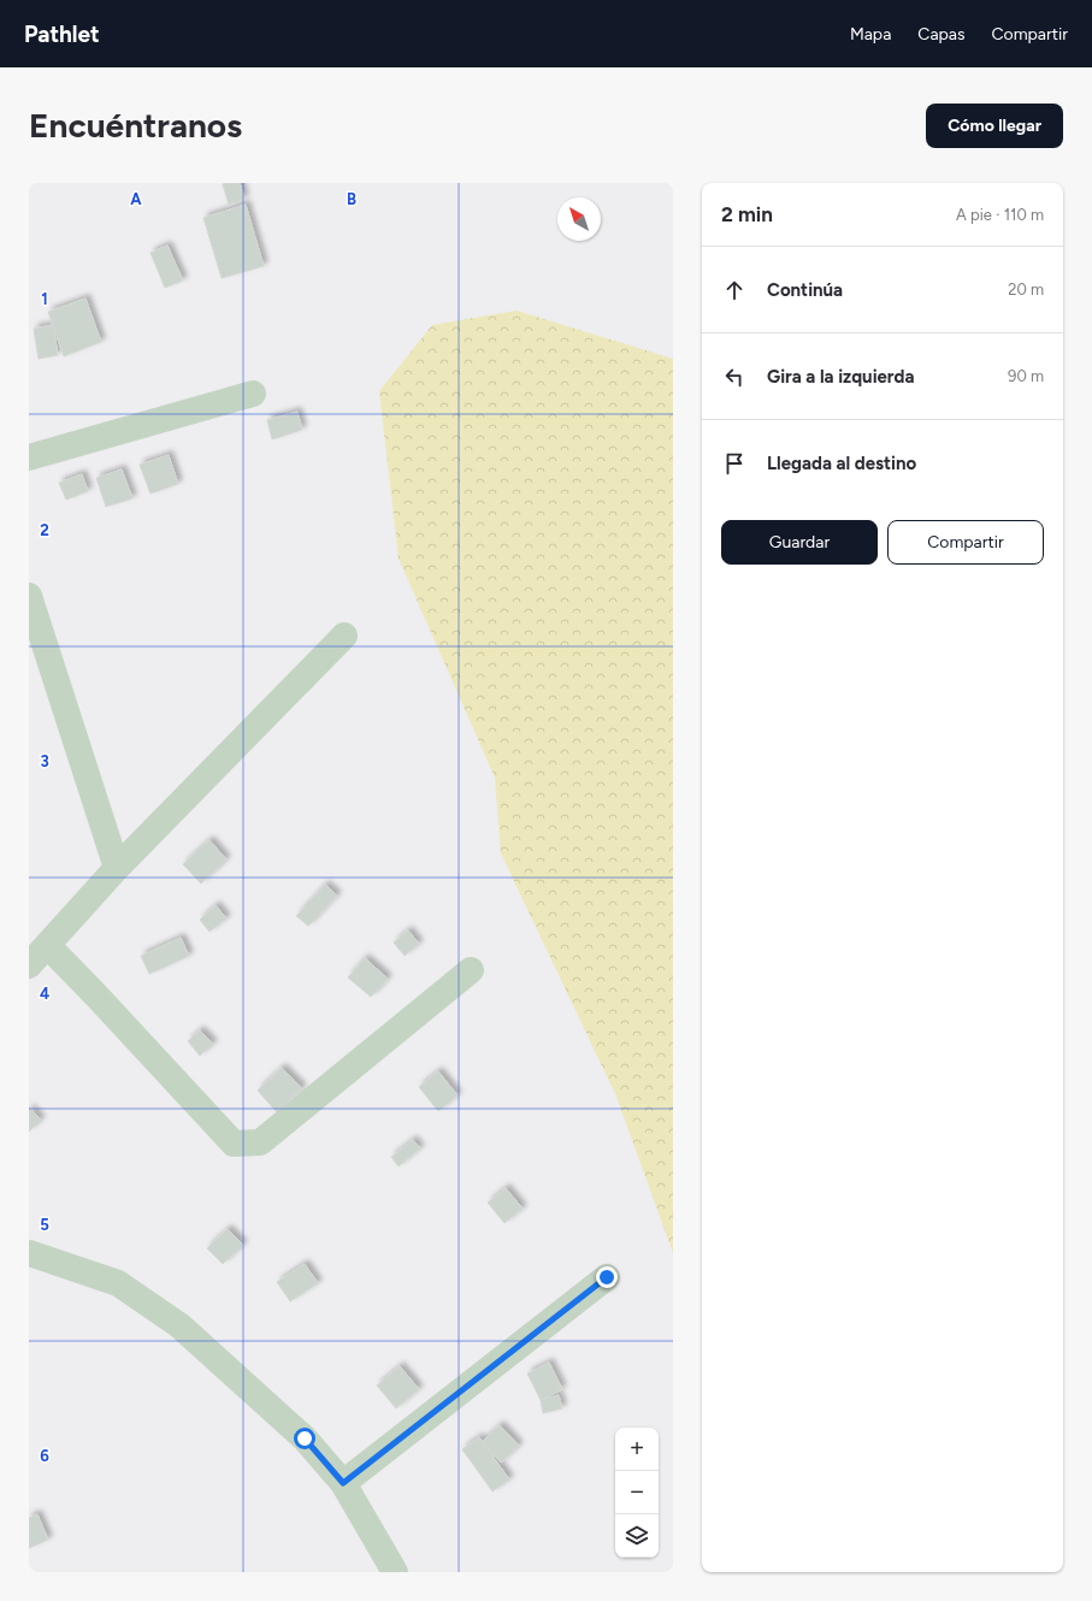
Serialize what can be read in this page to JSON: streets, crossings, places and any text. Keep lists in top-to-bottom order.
{
  "north": "top left",
  "page": {
    "header": "Pathlet",
    "nav": ["Mapa", "Capas", "Compartir"],
    "buttons": [
      "Cómo llegar",
      ["Guardar", "Compartir"]
    ],
    "title": "Encuéntranos",
    "heading": ["2 min", "A pie · 110 m"],
    "list": [
      ["Continúa", "20 m"],
      ["Gira a la izquierda", "90 m"],
      "Llegada al destino"
    ],
    "map_buttons": ["+", "−"]
  },
  "grid": {
    "columns": ["A", "B"],
    "rows": [
      "1",
      "2",
      "3",
      "4",
      "5",
      "6"
    ]
  }
}
